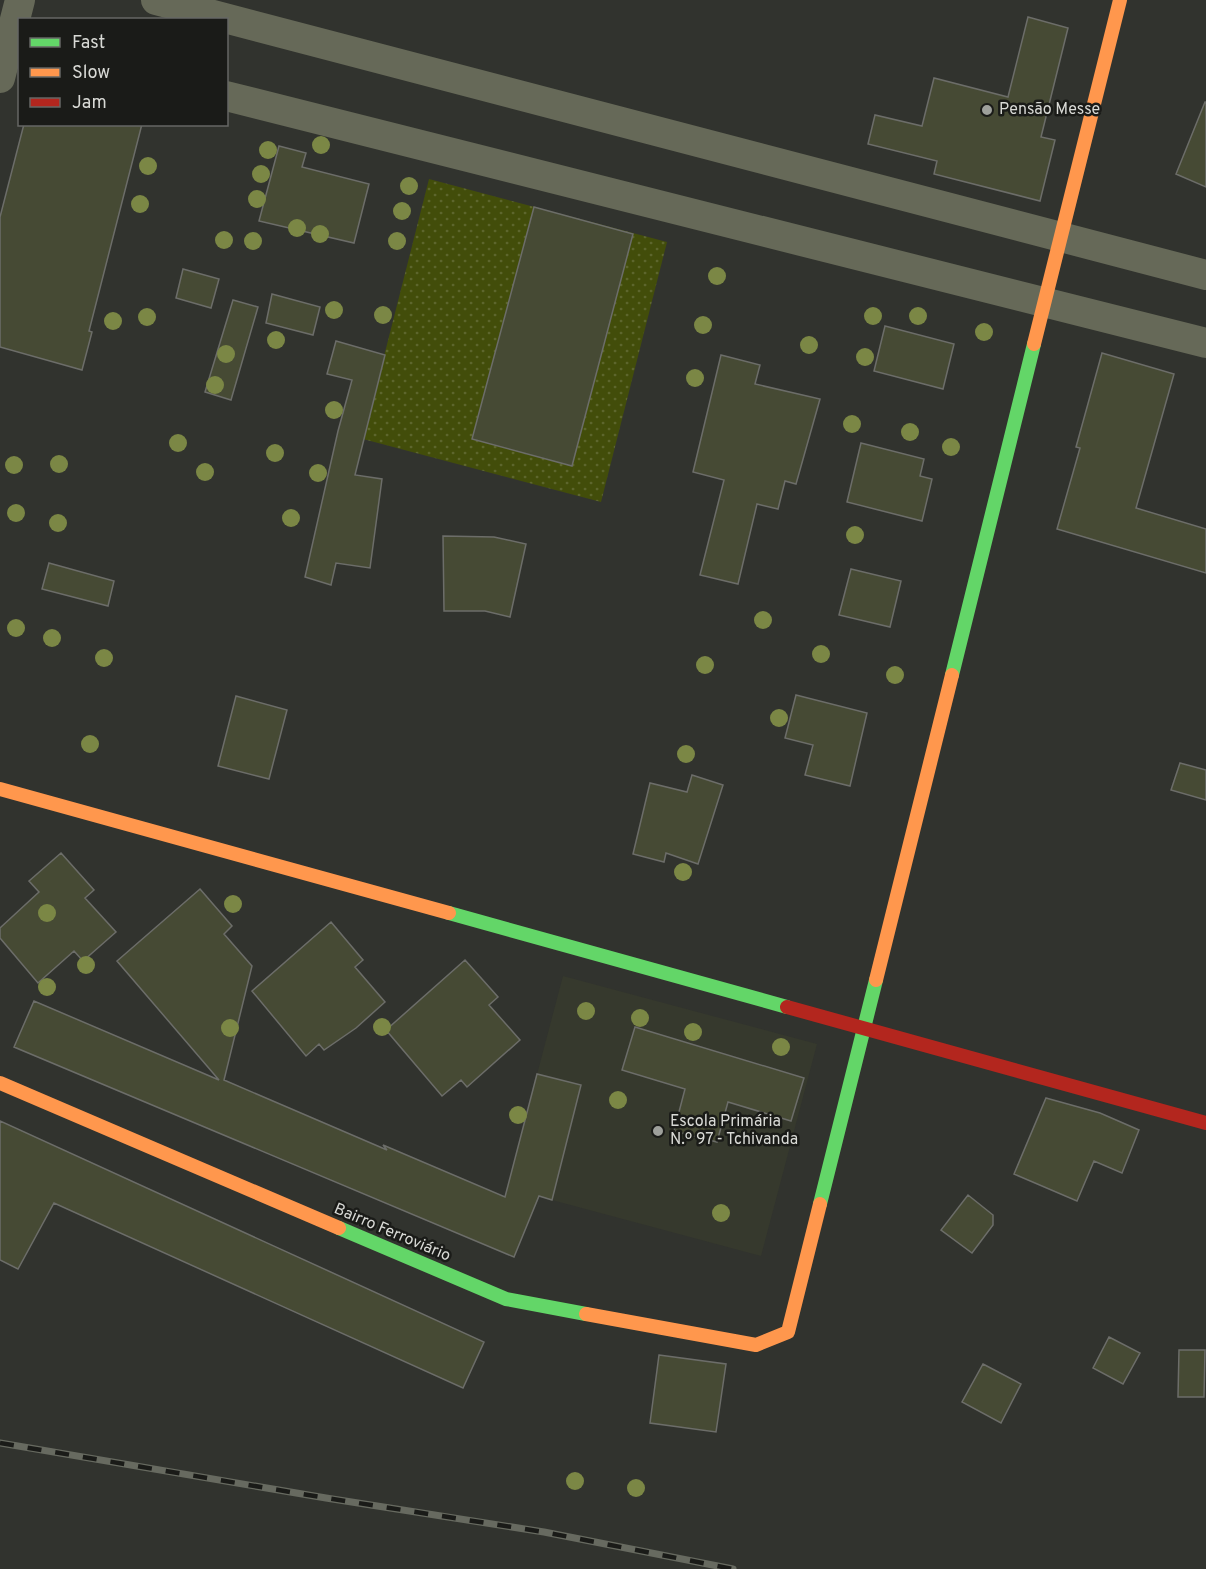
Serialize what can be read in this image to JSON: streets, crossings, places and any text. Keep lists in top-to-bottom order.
{
  "streets": {
    "street": ["Bairro Ferroviário"]
  },
  "places": ["Pensão Messe", "Escola Primária N.º 97 - Tchivanda"],
  "legend": ["Fast", "Slow", "Jam"]
}
